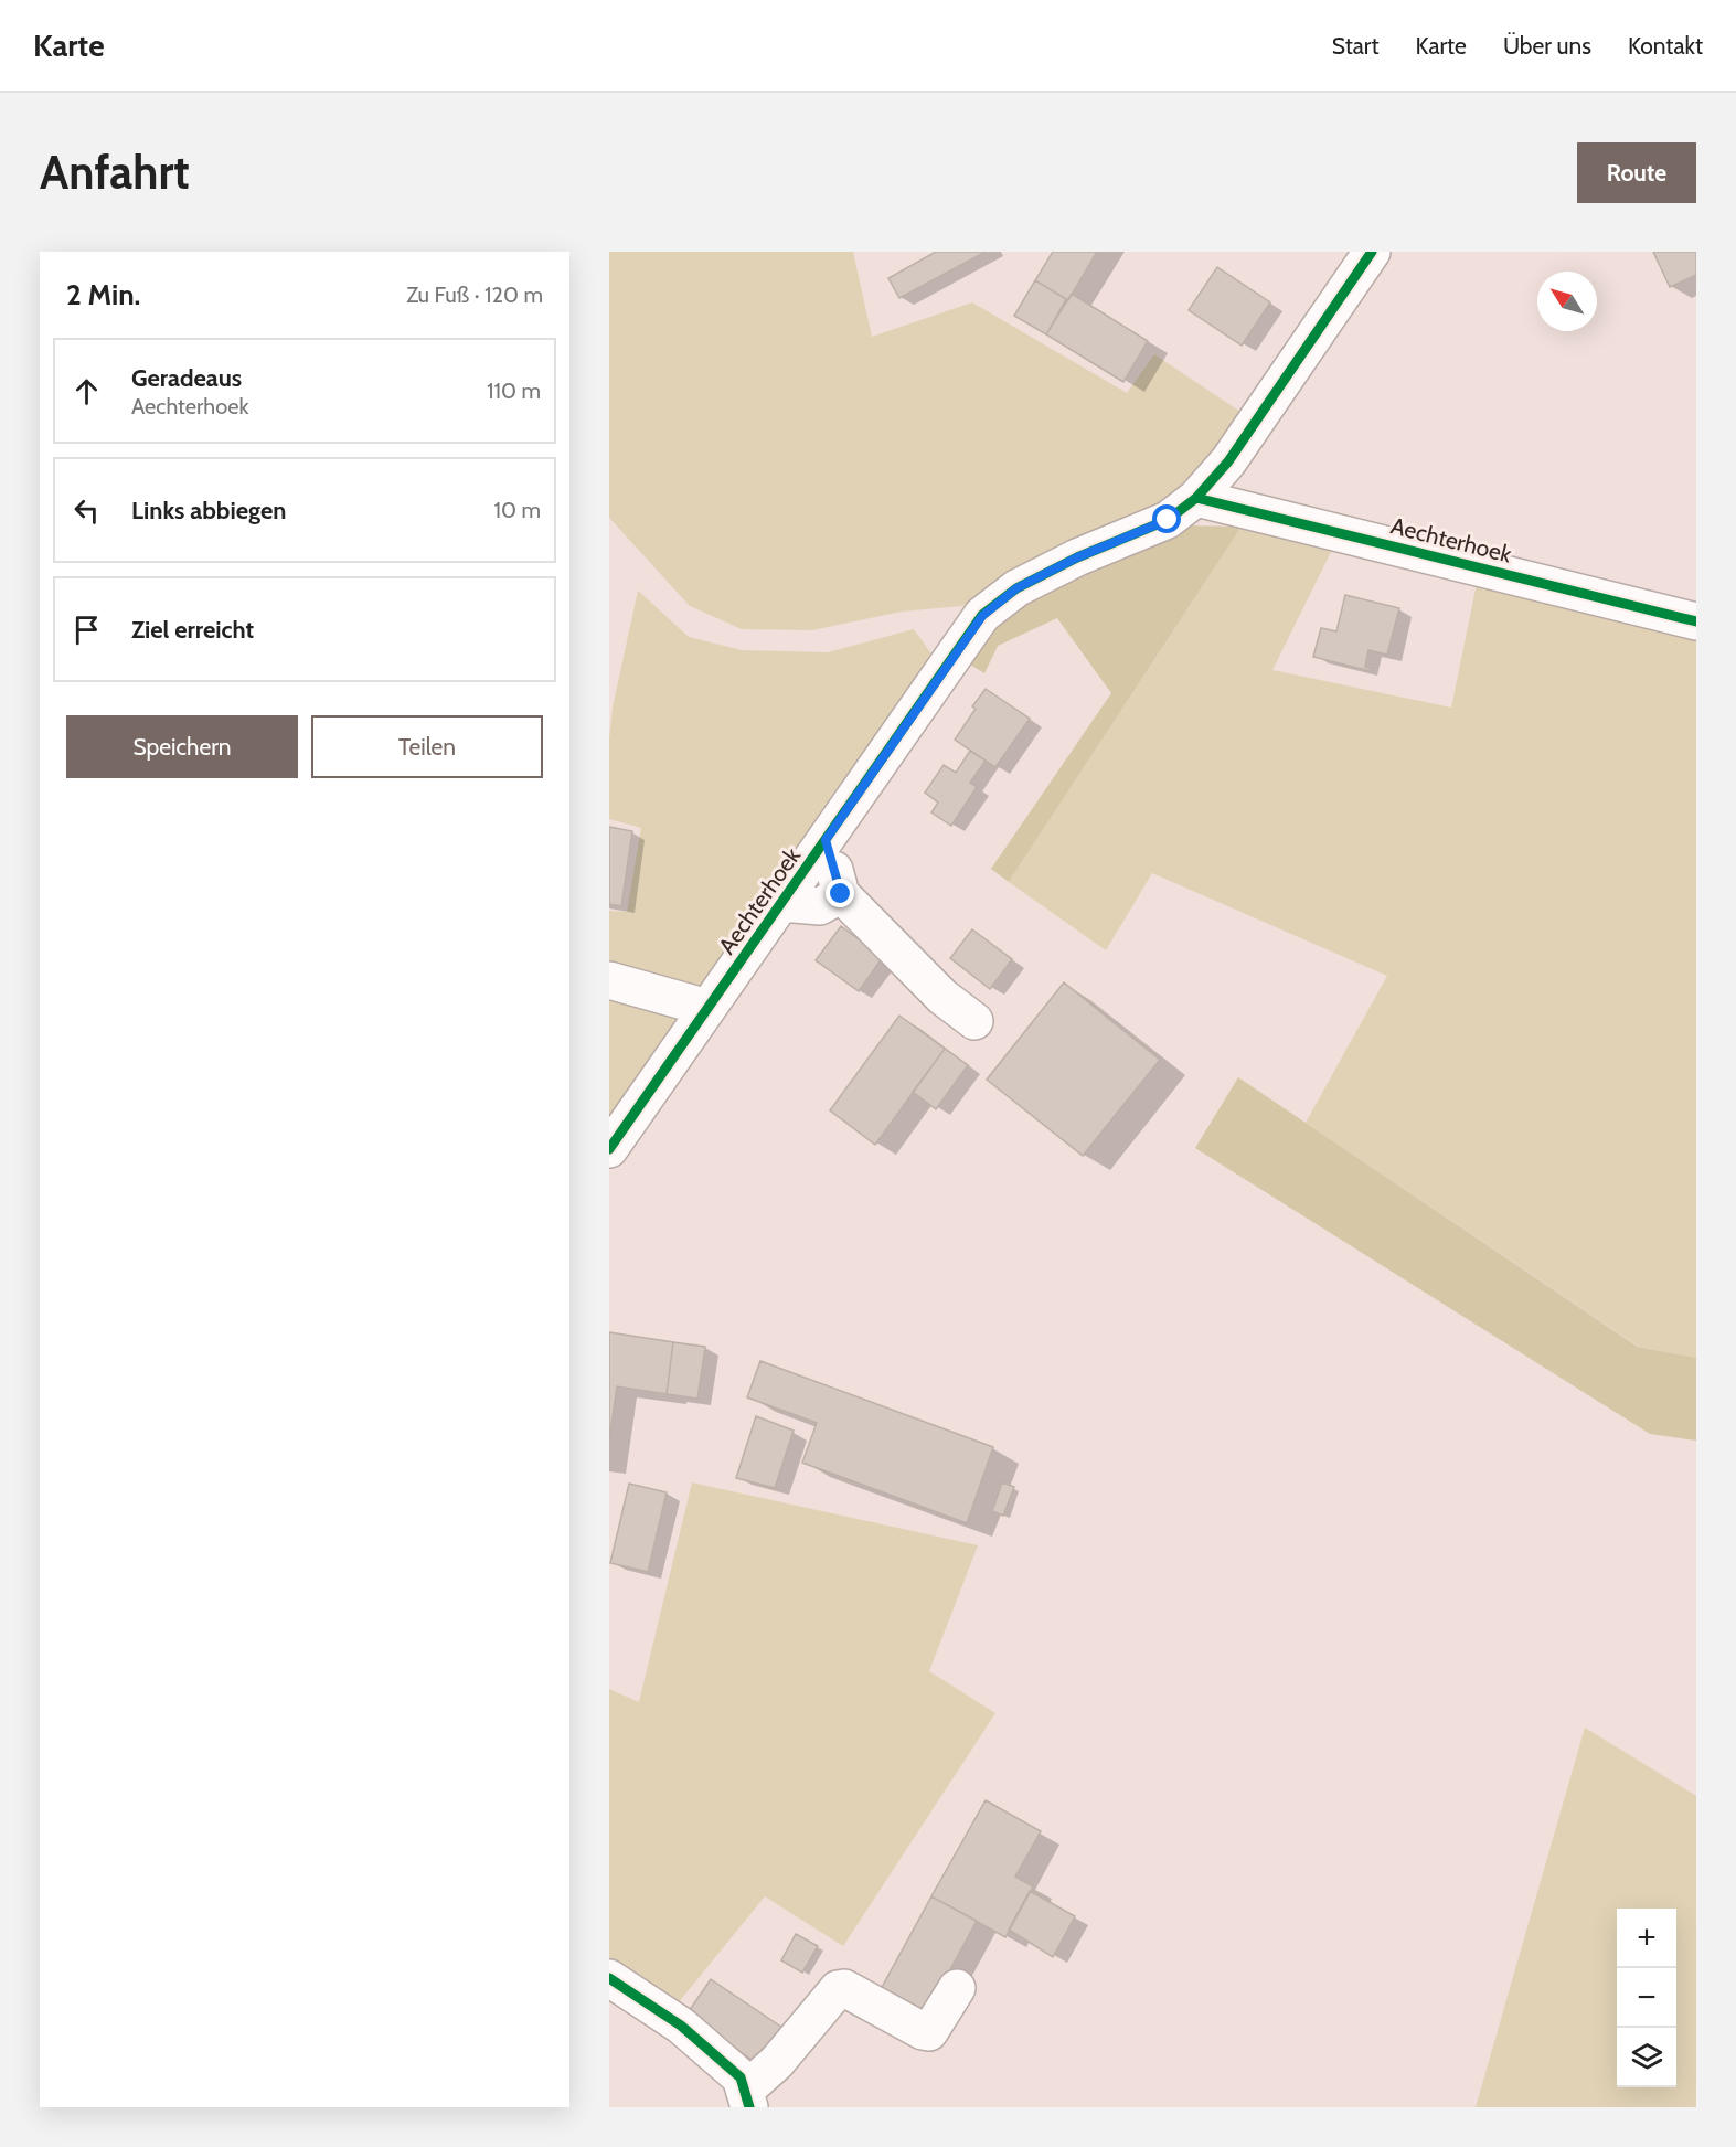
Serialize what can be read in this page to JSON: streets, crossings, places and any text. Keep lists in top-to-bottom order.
{
  "streets": {
    "street": ["Aechterhoek"]
  },
  "north": "top left",
  "page": {
    "header": "Karte",
    "nav": [
      "Start",
      "Karte",
      "Über uns",
      "Kontakt"
    ],
    "buttons": [
      "Route",
      ["Speichern", "Teilen"]
    ],
    "title": "Anfahrt",
    "heading": ["2 Min.", "Zu Fuß · 120 m"],
    "list": [
      ["Geradeaus", "Aechterhoek", "110 m"],
      ["Links abbiegen", "10 m"],
      "Ziel erreicht"
    ],
    "map_buttons": ["+", "−"]
  }
}
